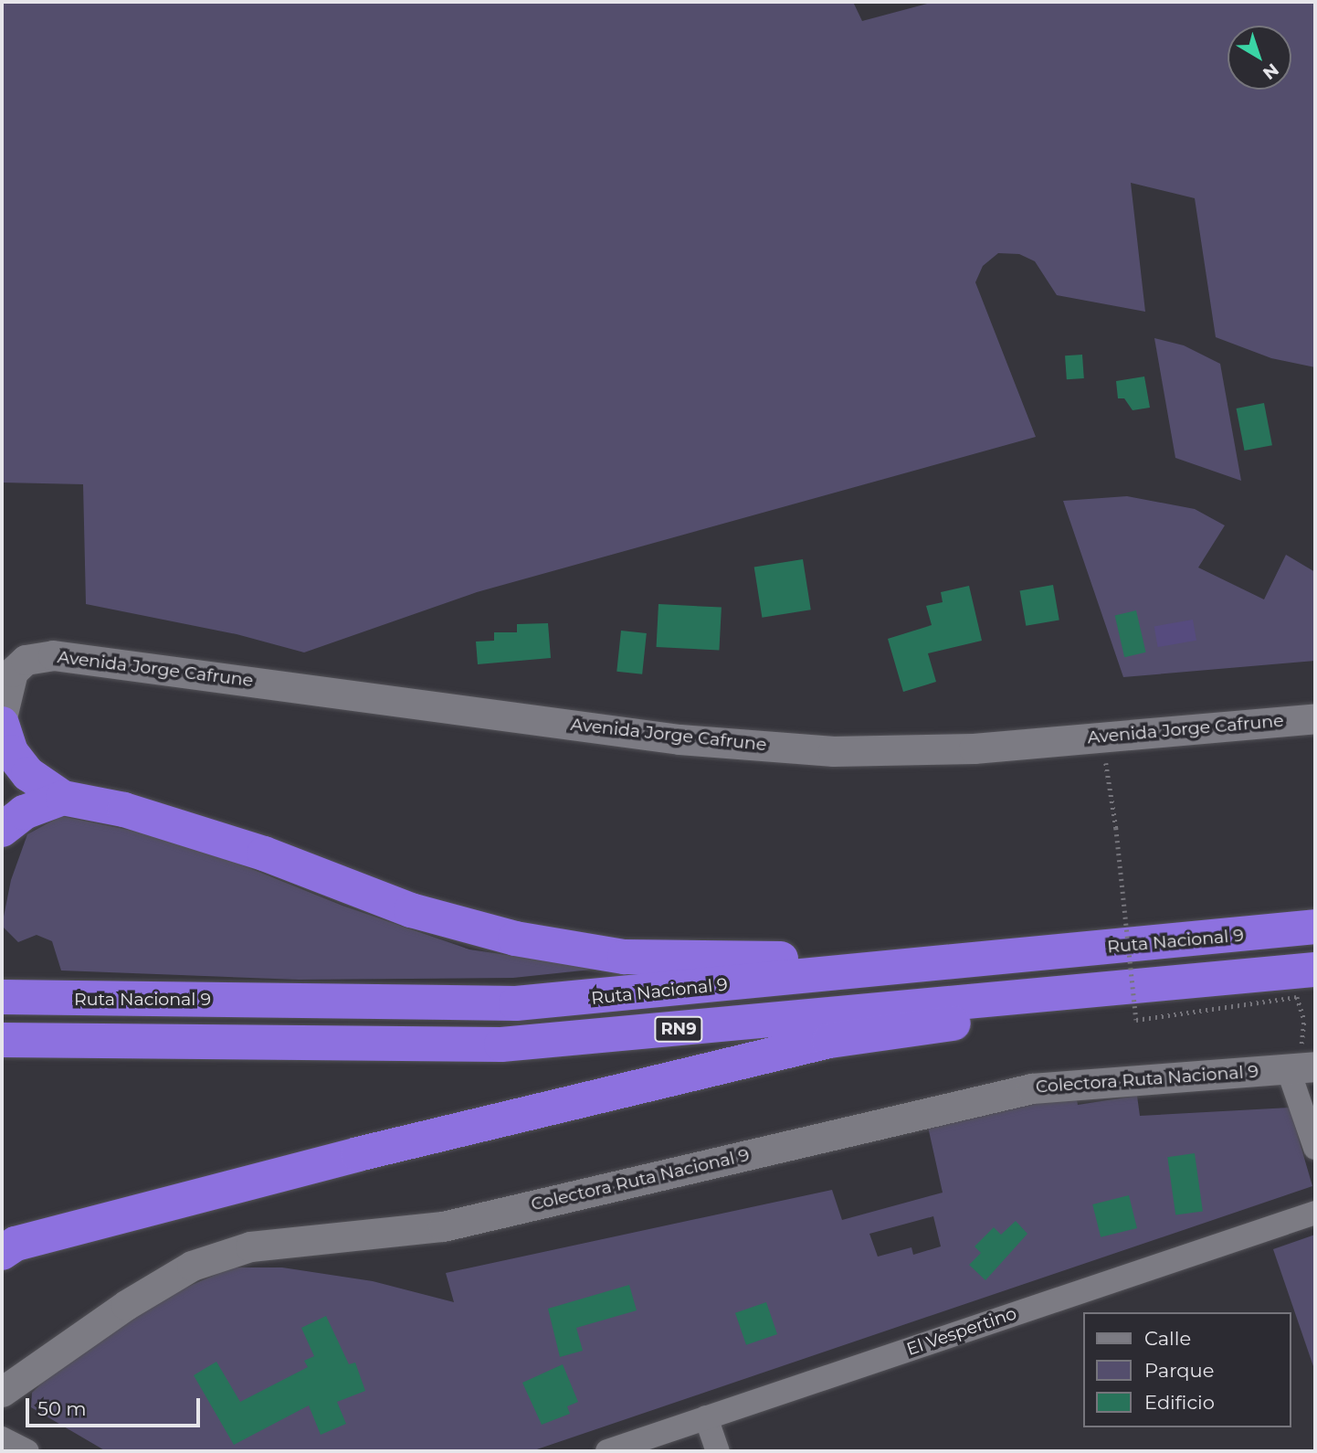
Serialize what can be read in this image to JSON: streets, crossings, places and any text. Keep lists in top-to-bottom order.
{
  "streets": {
    "highway": ["Ruta Nacional 9", "RN9"],
    "street": ["Avenida Jorge Cafrune", "Colectora Ruta Nacional 9", "El Vespertino"]
  },
  "legend": ["Calle", "Parque", "Edificio"],
  "scale_bar": "50 m",
  "north": "bottom right"
}
